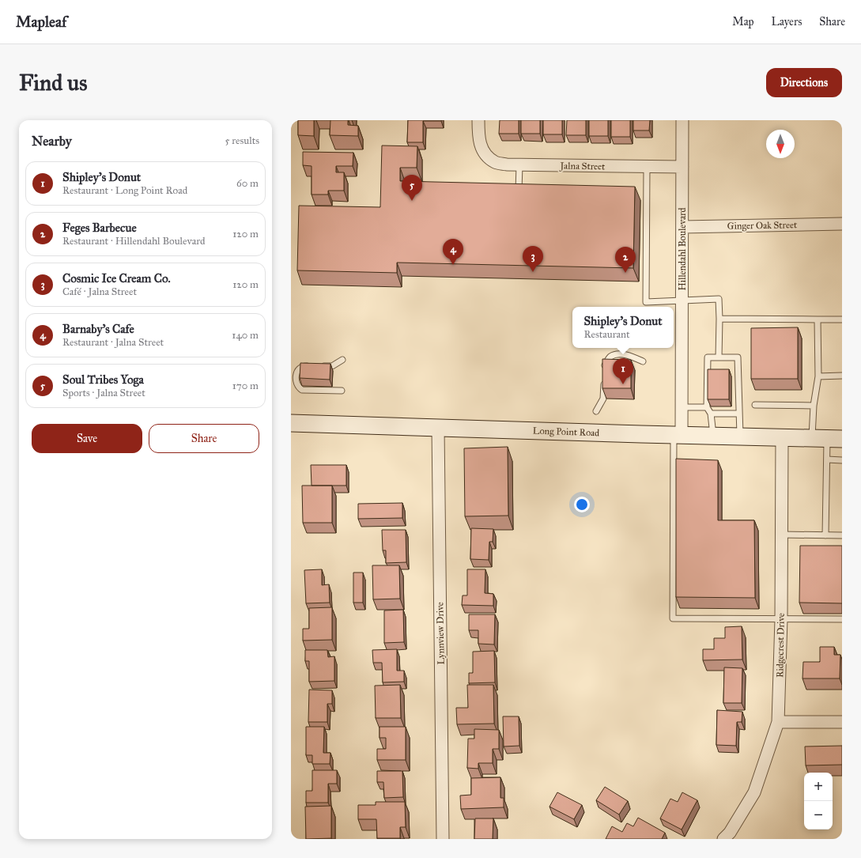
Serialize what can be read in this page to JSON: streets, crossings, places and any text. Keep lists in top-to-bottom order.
{
  "streets": {
    "main road": ["Long Point Road"],
    "street": [
      "Jalna Street",
      "Ginger Oak Street",
      "Hillendahl Boulevard",
      "Lynnview Drive",
      "Ridgecrest Drive"
    ]
  },
  "crossings": [
    ["Jalna Street", "Hillendahl Boulevard"],
    ["Ginger Oak Street", "Hillendahl Boulevard"],
    ["Hillendahl Boulevard", "Long Point Road"],
    ["Long Point Road", "Lynnview Drive"],
    ["Long Point Road", "Ridgecrest Drive"]
  ],
  "north": "bottom",
  "page": {
    "header": "Mapleaf",
    "nav": ["Map", "Layers", "Share"],
    "buttons": [
      "Directions",
      ["Save", "Share"]
    ],
    "title": "Find us",
    "heading": ["Nearby", "5 results"],
    "list": [
      {
        "mark": "1",
        "name": "Shipley's Donut",
        "note": "Restaurant · Long Point Road",
        "value": "60 m"
      },
      {
        "mark": "2",
        "name": "Feges Barbecue",
        "note": "Restaurant · Hillendahl Boulevard",
        "value": "120 m"
      },
      {
        "mark": "3",
        "name": "Cosmic Ice Cream Co.",
        "note": "Café · Jalna Street",
        "value": "120 m"
      },
      {
        "mark": "4",
        "name": "Barnaby's Cafe",
        "note": "Restaurant · Jalna Street",
        "value": "140 m"
      },
      {
        "mark": "5",
        "name": "Soul Tribes Yoga",
        "note": "Sports · Jalna Street",
        "value": "170 m"
      }
    ],
    "pins": [
      "5",
      "4",
      "3",
      "2",
      "1"
    ],
    "popup": ["Shipley's Donut", "Restaurant"],
    "map_buttons": ["+", "−"]
  }
}
